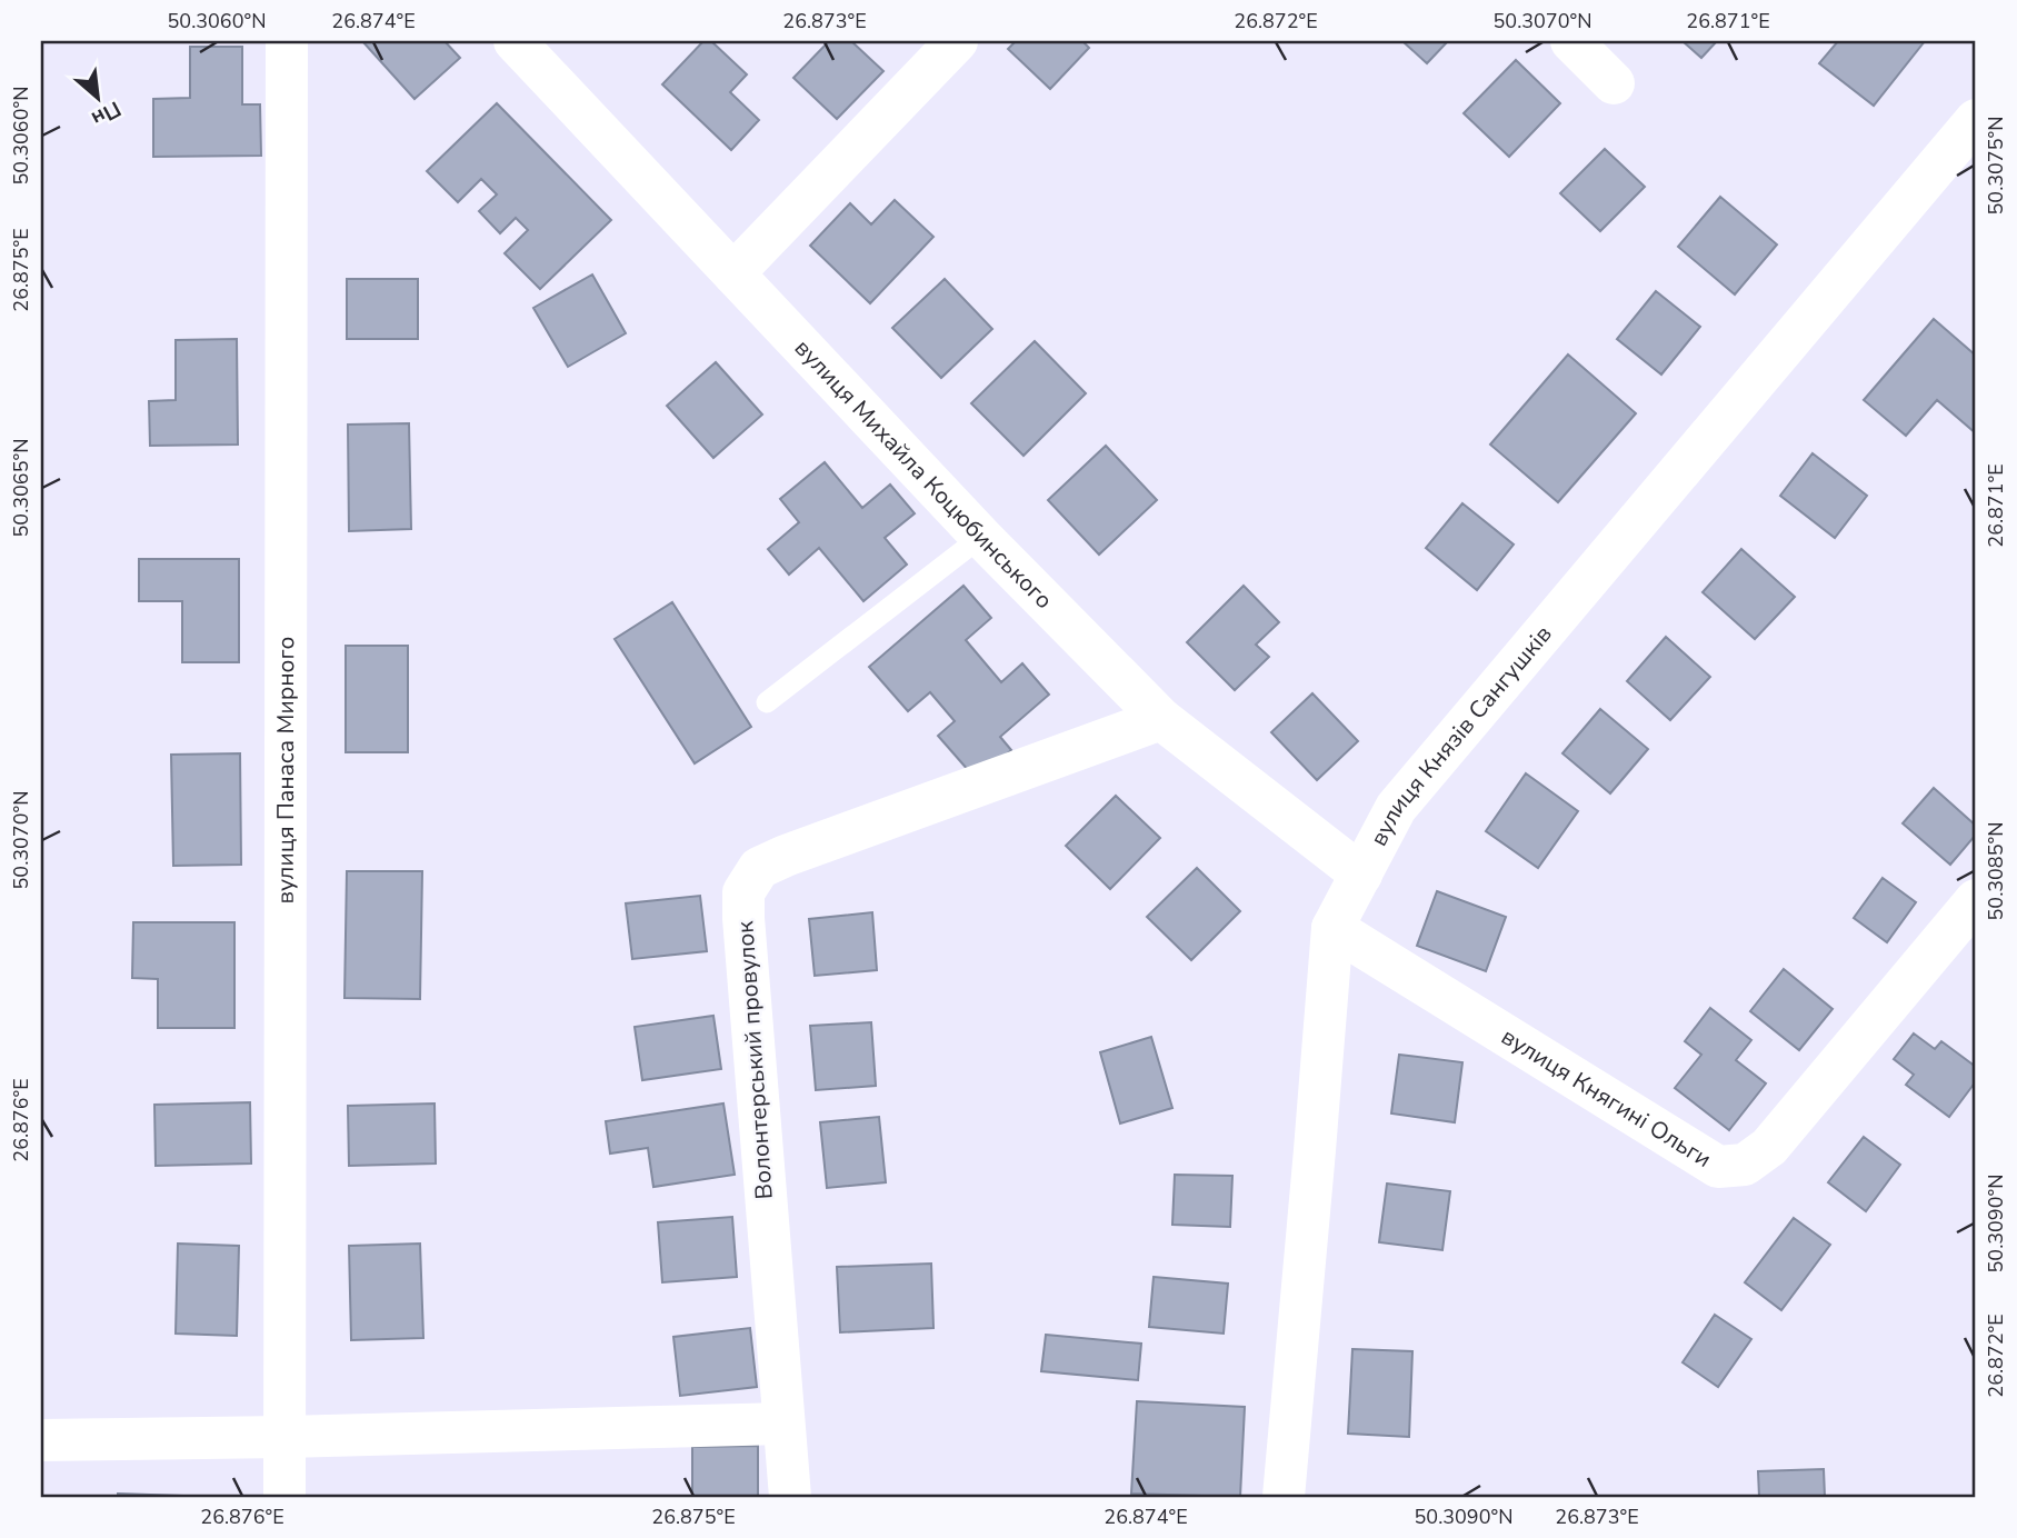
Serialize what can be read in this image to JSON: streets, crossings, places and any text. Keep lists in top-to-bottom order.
{
  "streets": {
    "street": [
      "вулиця Михайла Коцюбинського",
      "вулиця Князів Сангушків",
      "вулиця Панаса Мирного",
      "Волонтерський провулок",
      "вулиця Княгині Ольги"
    ]
  },
  "crossings": [
    ["вулиця Михайла Коцюбинського", "вулиця Князів Сангушків"],
    ["вулиця Михайла Коцюбинського", "Волонтерський провулок"],
    ["вулиця Князів Сангушків", "вулиця Княгині Ольги"]
  ],
  "north": "bottom right",
  "coordinates": [
    "50.3060°N",
    "26.874°E",
    "26.873°E",
    "26.872°E",
    "50.3070°N",
    "26.871°E",
    "50.3075°N",
    "26.875°E",
    "50.3065°N",
    "50.3085°N",
    "26.876°E",
    "50.3090°N"
  ]
}
